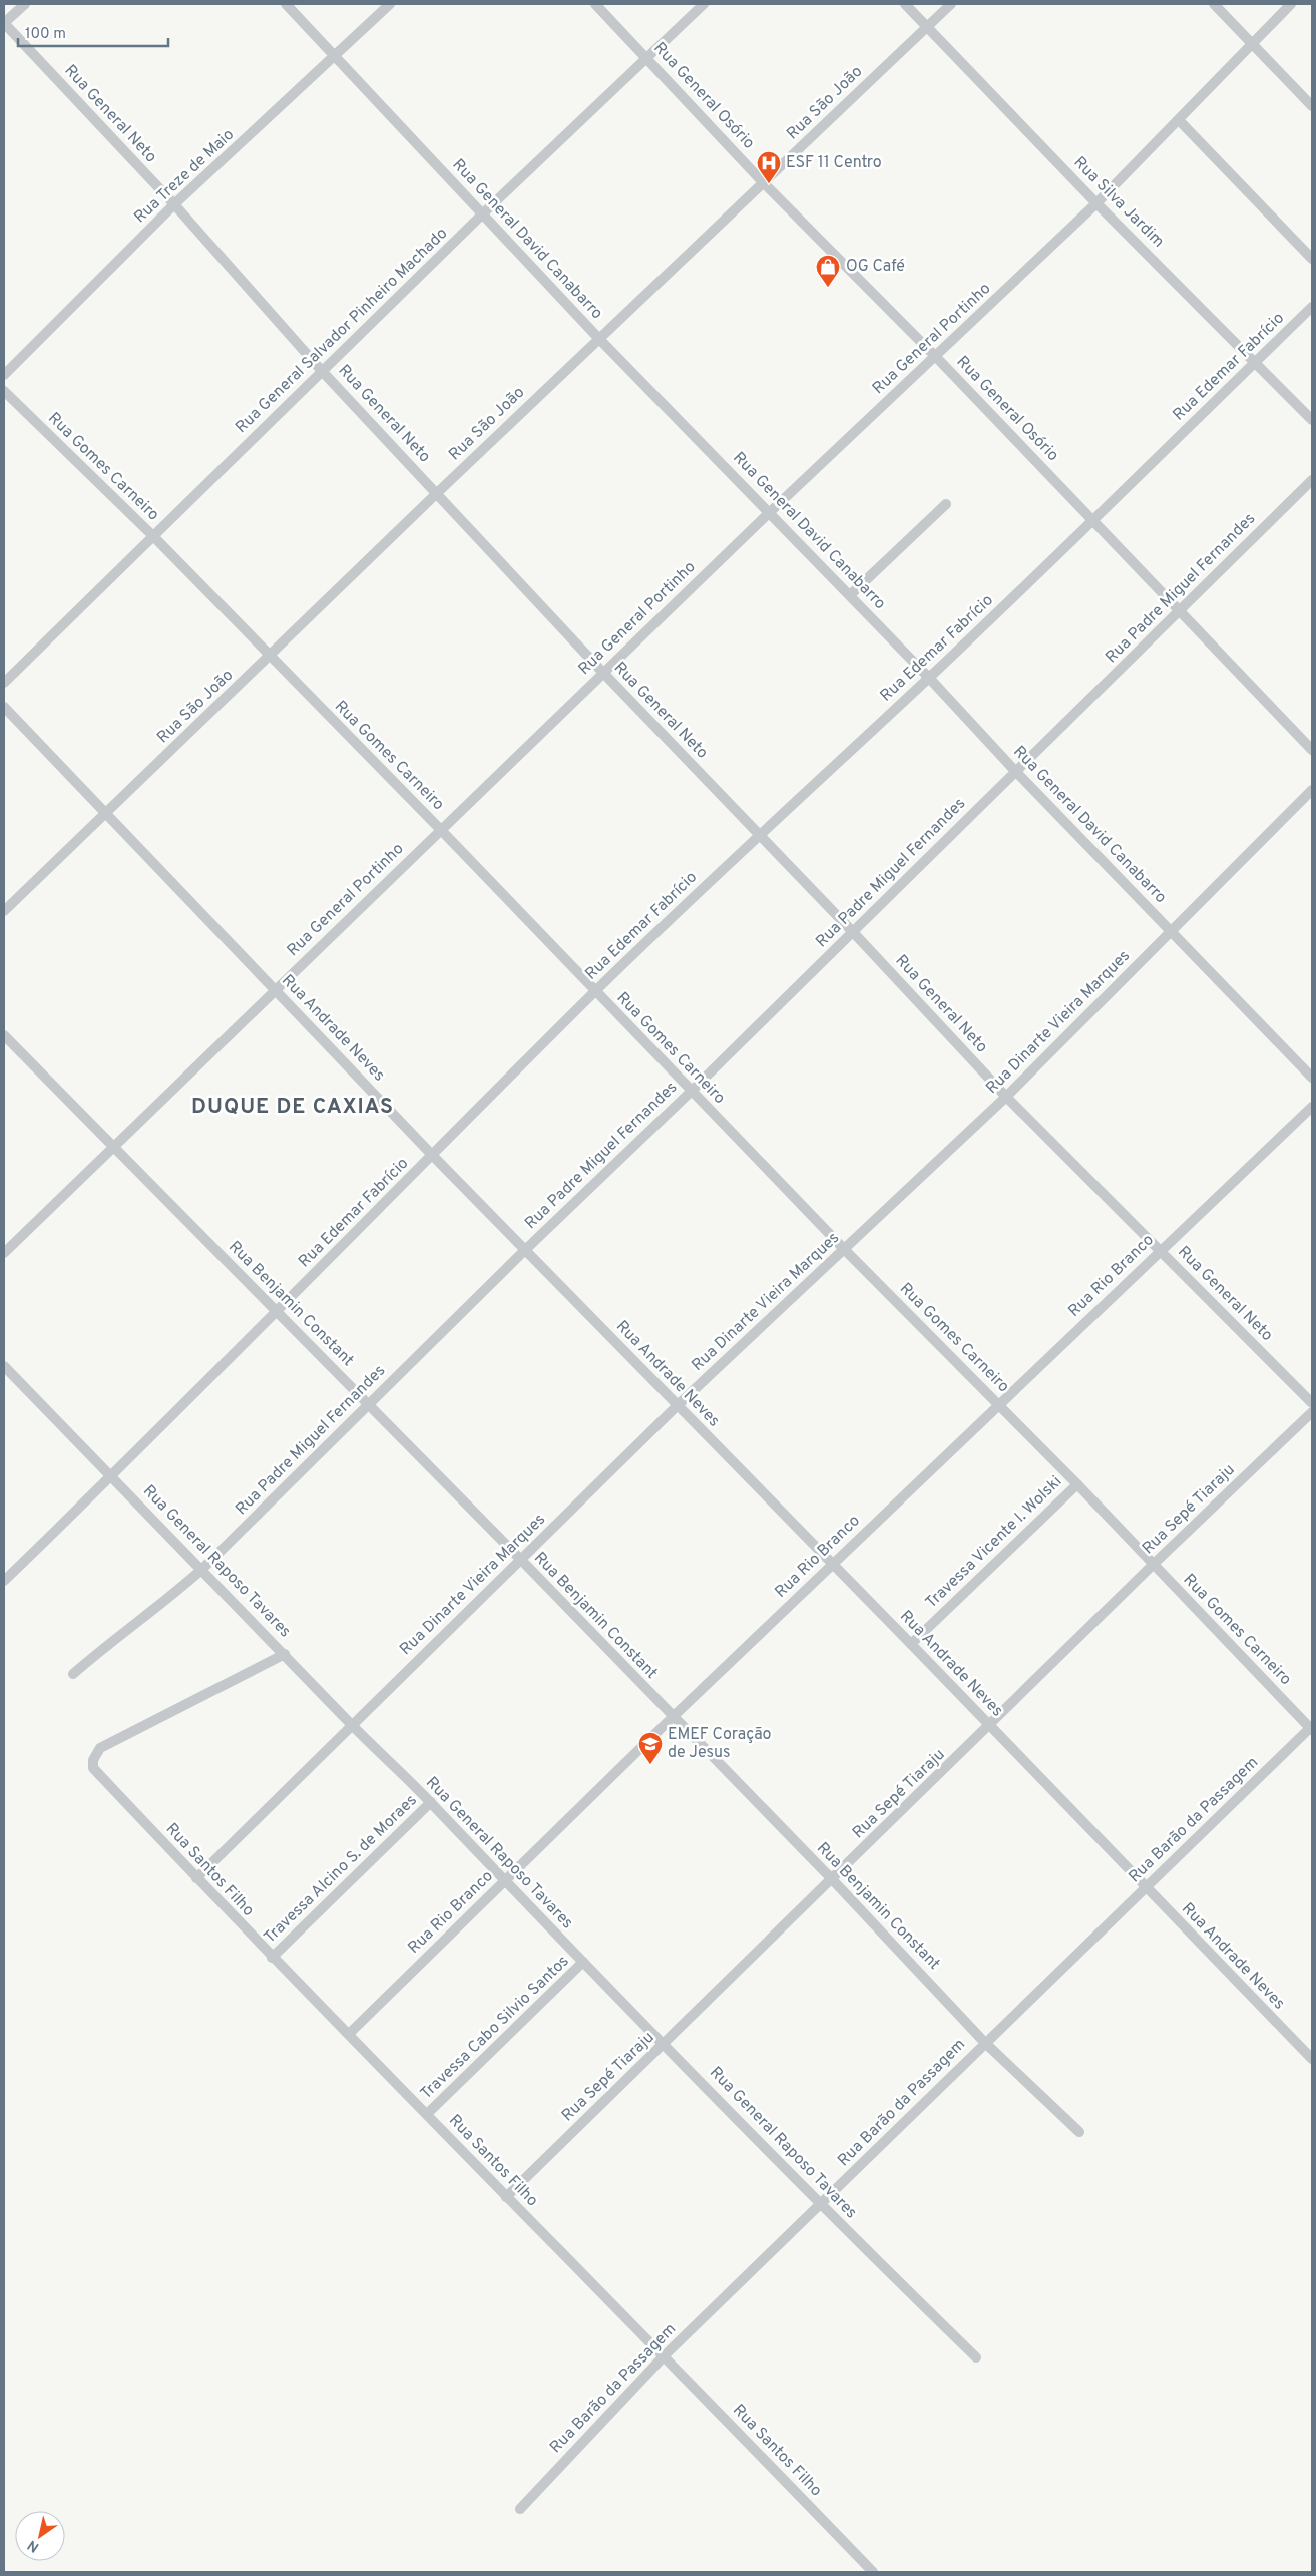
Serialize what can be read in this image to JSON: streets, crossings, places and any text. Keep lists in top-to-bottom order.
{
  "streets": {
    "street": [
      "Rua General Osório",
      "Rua São João",
      "Rua General Neto",
      "Rua Treze de Maio",
      "Rua Silva Jardim",
      "Rua General David Canabarro",
      "Rua General Salvador Pinheiro Machado",
      "Rua General Portinho",
      "Rua Edemar Fabrício",
      "Rua Gomes Carneiro",
      "Rua Padre Miguel Fernandes",
      "Rua Dinarte Vieira Marques",
      "Rua Andrade Neves",
      "Rua Rio Branco",
      "Rua Benjamin Constant",
      "Rua Sepé Tiaraju",
      "Travessa Vicente I. Wolski",
      "Rua General Raposo Tavares",
      "Rua Barão da Passagem",
      "Travessa Alcino S. de Moraes",
      "Rua Santos Filho",
      "Travessa Cabo Silvio Santos"
    ]
  },
  "crossings": [
    ["Rua General Osório", "Rua São João"],
    ["Rua General Osório", "Rua General Salvador Pinheiro Machado"],
    ["Rua General Osório", "Rua General Portinho"],
    ["Rua General Osório", "Rua Edemar Fabrício"],
    ["Rua General Osório", "Rua Padre Miguel Fernandes"],
    ["Rua São João", "Rua General Neto"],
    ["Rua São João", "Rua Silva Jardim"],
    ["Rua São João", "Rua General David Canabarro"],
    ["Rua São João", "Rua Gomes Carneiro"],
    ["Rua São João", "Rua Andrade Neves"],
    ["Rua General Neto", "Rua Treze de Maio"],
    ["Rua General Neto", "Rua General Salvador Pinheiro Machado"],
    ["Rua General Neto", "Rua General Portinho"],
    ["Rua General Neto", "Rua Edemar Fabrício"],
    ["Rua General Neto", "Rua Padre Miguel Fernandes"],
    ["Rua General Neto", "Rua Dinarte Vieira Marques"],
    ["Rua General Neto", "Rua Rio Branco"],
    ["Rua Treze de Maio", "Rua General David Canabarro"],
    ["Rua Silva Jardim", "Rua General Portinho"],
    ["Rua Silva Jardim", "Rua Edemar Fabrício"],
    ["Rua General David Canabarro", "Rua General Salvador Pinheiro Machado"],
    ["Rua General David Canabarro", "Rua General Portinho"],
    ["Rua General David Canabarro", "Rua Edemar Fabrício"],
    ["Rua General David Canabarro", "Rua Padre Miguel Fernandes"],
    ["Rua General David Canabarro", "Rua Dinarte Vieira Marques"],
    ["Rua General Salvador Pinheiro Machado", "Rua Gomes Carneiro"],
    ["Rua General Portinho", "Rua Gomes Carneiro"],
    ["Rua General Portinho", "Rua Andrade Neves"],
    ["Rua General Portinho", "Rua Benjamin Constant"],
    ["Rua Edemar Fabrício", "Rua Gomes Carneiro"],
    ["Rua Edemar Fabrício", "Rua Andrade Neves"],
    ["Rua Edemar Fabrício", "Rua Benjamin Constant"],
    ["Rua Edemar Fabrício", "Rua General Raposo Tavares"],
    ["Rua Gomes Carneiro", "Rua Padre Miguel Fernandes"],
    ["Rua Gomes Carneiro", "Rua Dinarte Vieira Marques"],
    ["Rua Gomes Carneiro", "Rua Rio Branco"],
    ["Rua Gomes Carneiro", "Rua Sepé Tiaraju"],
    ["Rua Gomes Carneiro", "Travessa Vicente I. Wolski"],
    ["Rua Gomes Carneiro", "Rua Barão da Passagem"],
    ["Rua Padre Miguel Fernandes", "Rua Andrade Neves"],
    ["Rua Padre Miguel Fernandes", "Rua Benjamin Constant"],
    ["Rua Padre Miguel Fernandes", "Rua General Raposo Tavares"],
    ["Rua Dinarte Vieira Marques", "Rua Andrade Neves"],
    ["Rua Dinarte Vieira Marques", "Rua Benjamin Constant"],
    ["Rua Dinarte Vieira Marques", "Rua General Raposo Tavares"],
    ["Rua Dinarte Vieira Marques", "Rua Santos Filho"],
    ["Rua Andrade Neves", "Rua Rio Branco"],
    ["Rua Andrade Neves", "Rua Sepé Tiaraju"],
    ["Rua Andrade Neves", "Travessa Vicente I. Wolski"],
    ["Rua Andrade Neves", "Rua Barão da Passagem"],
    ["Rua Rio Branco", "Rua Benjamin Constant"],
    ["Rua Rio Branco", "Rua General Raposo Tavares"],
    ["Rua Rio Branco", "Rua Santos Filho"],
    ["Rua Benjamin Constant", "Rua Sepé Tiaraju"],
    ["Rua Benjamin Constant", "Rua Barão da Passagem"],
    ["Rua Sepé Tiaraju", "Rua General Raposo Tavares"],
    ["Rua Sepé Tiaraju", "Rua Santos Filho"],
    ["Rua General Raposo Tavares", "Rua Barão da Passagem"],
    ["Rua General Raposo Tavares", "Travessa Alcino S. de Moraes"],
    ["Rua General Raposo Tavares", "Rua Santos Filho"],
    ["Rua General Raposo Tavares", "Travessa Cabo Silvio Santos"],
    ["Rua Barão da Passagem", "Rua Santos Filho"],
    ["Travessa Alcino S. de Moraes", "Rua Santos Filho"],
    ["Rua Santos Filho", "Travessa Cabo Silvio Santos"]
  ],
  "districts": ["DUQUE DE CAXIAS"],
  "places": {
    "hospital": ["ESF 11 Centro"],
    "shop": ["OG Café"],
    "school or university": ["EMEF Coração de Jesus"]
  },
  "scale_bar": "100 m",
  "north": "bottom left"
}
